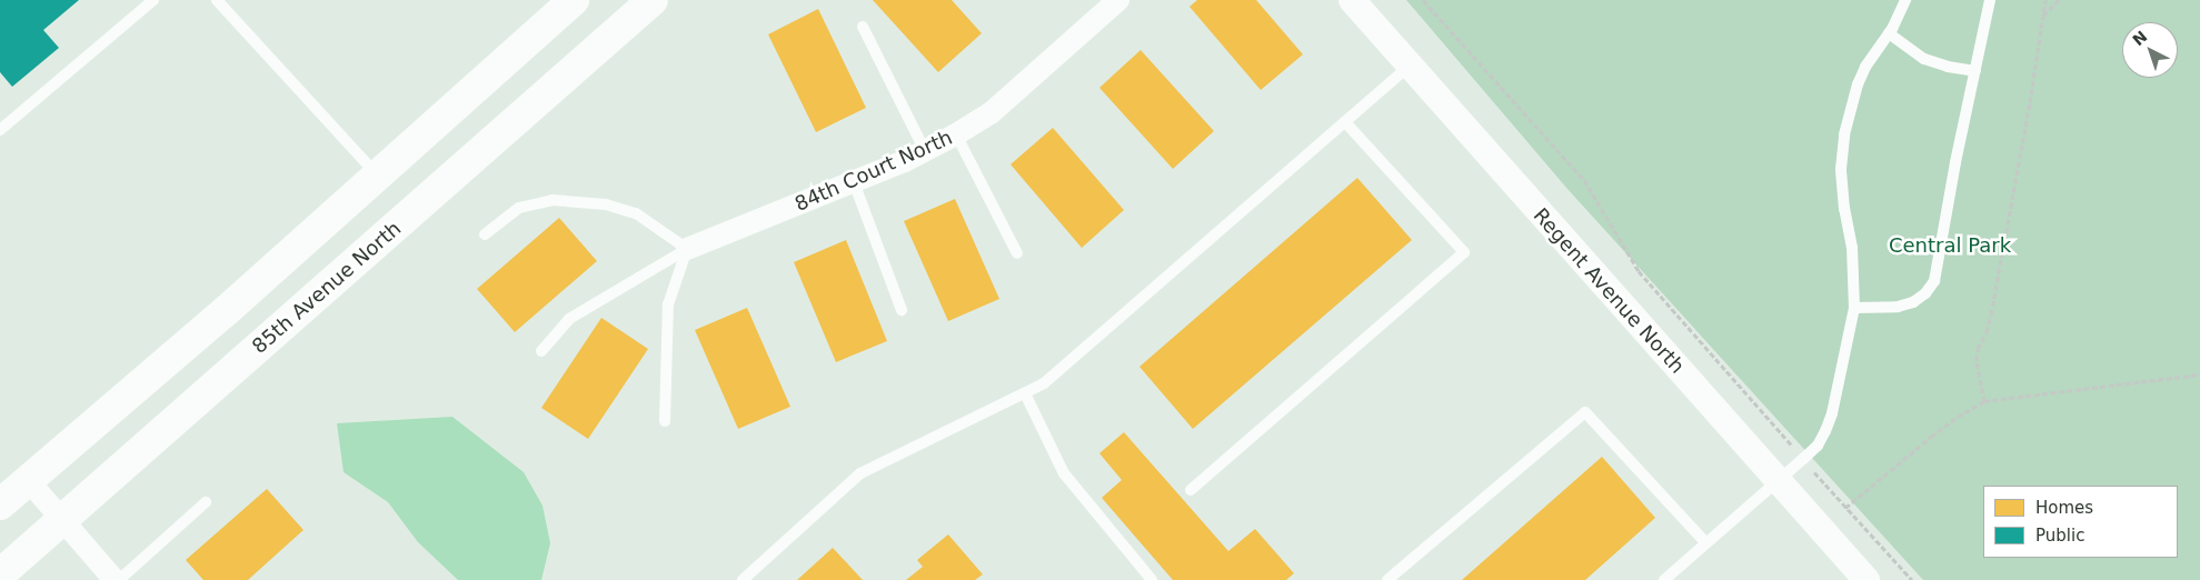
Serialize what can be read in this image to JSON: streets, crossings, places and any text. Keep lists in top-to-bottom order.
{
  "streets": {
    "main road": ["85th Avenue North"],
    "street": ["84th Court North", "Regent Avenue North"]
  },
  "parks": ["Central Park"],
  "legend": ["Homes", "Public"],
  "north": "top left"
}
